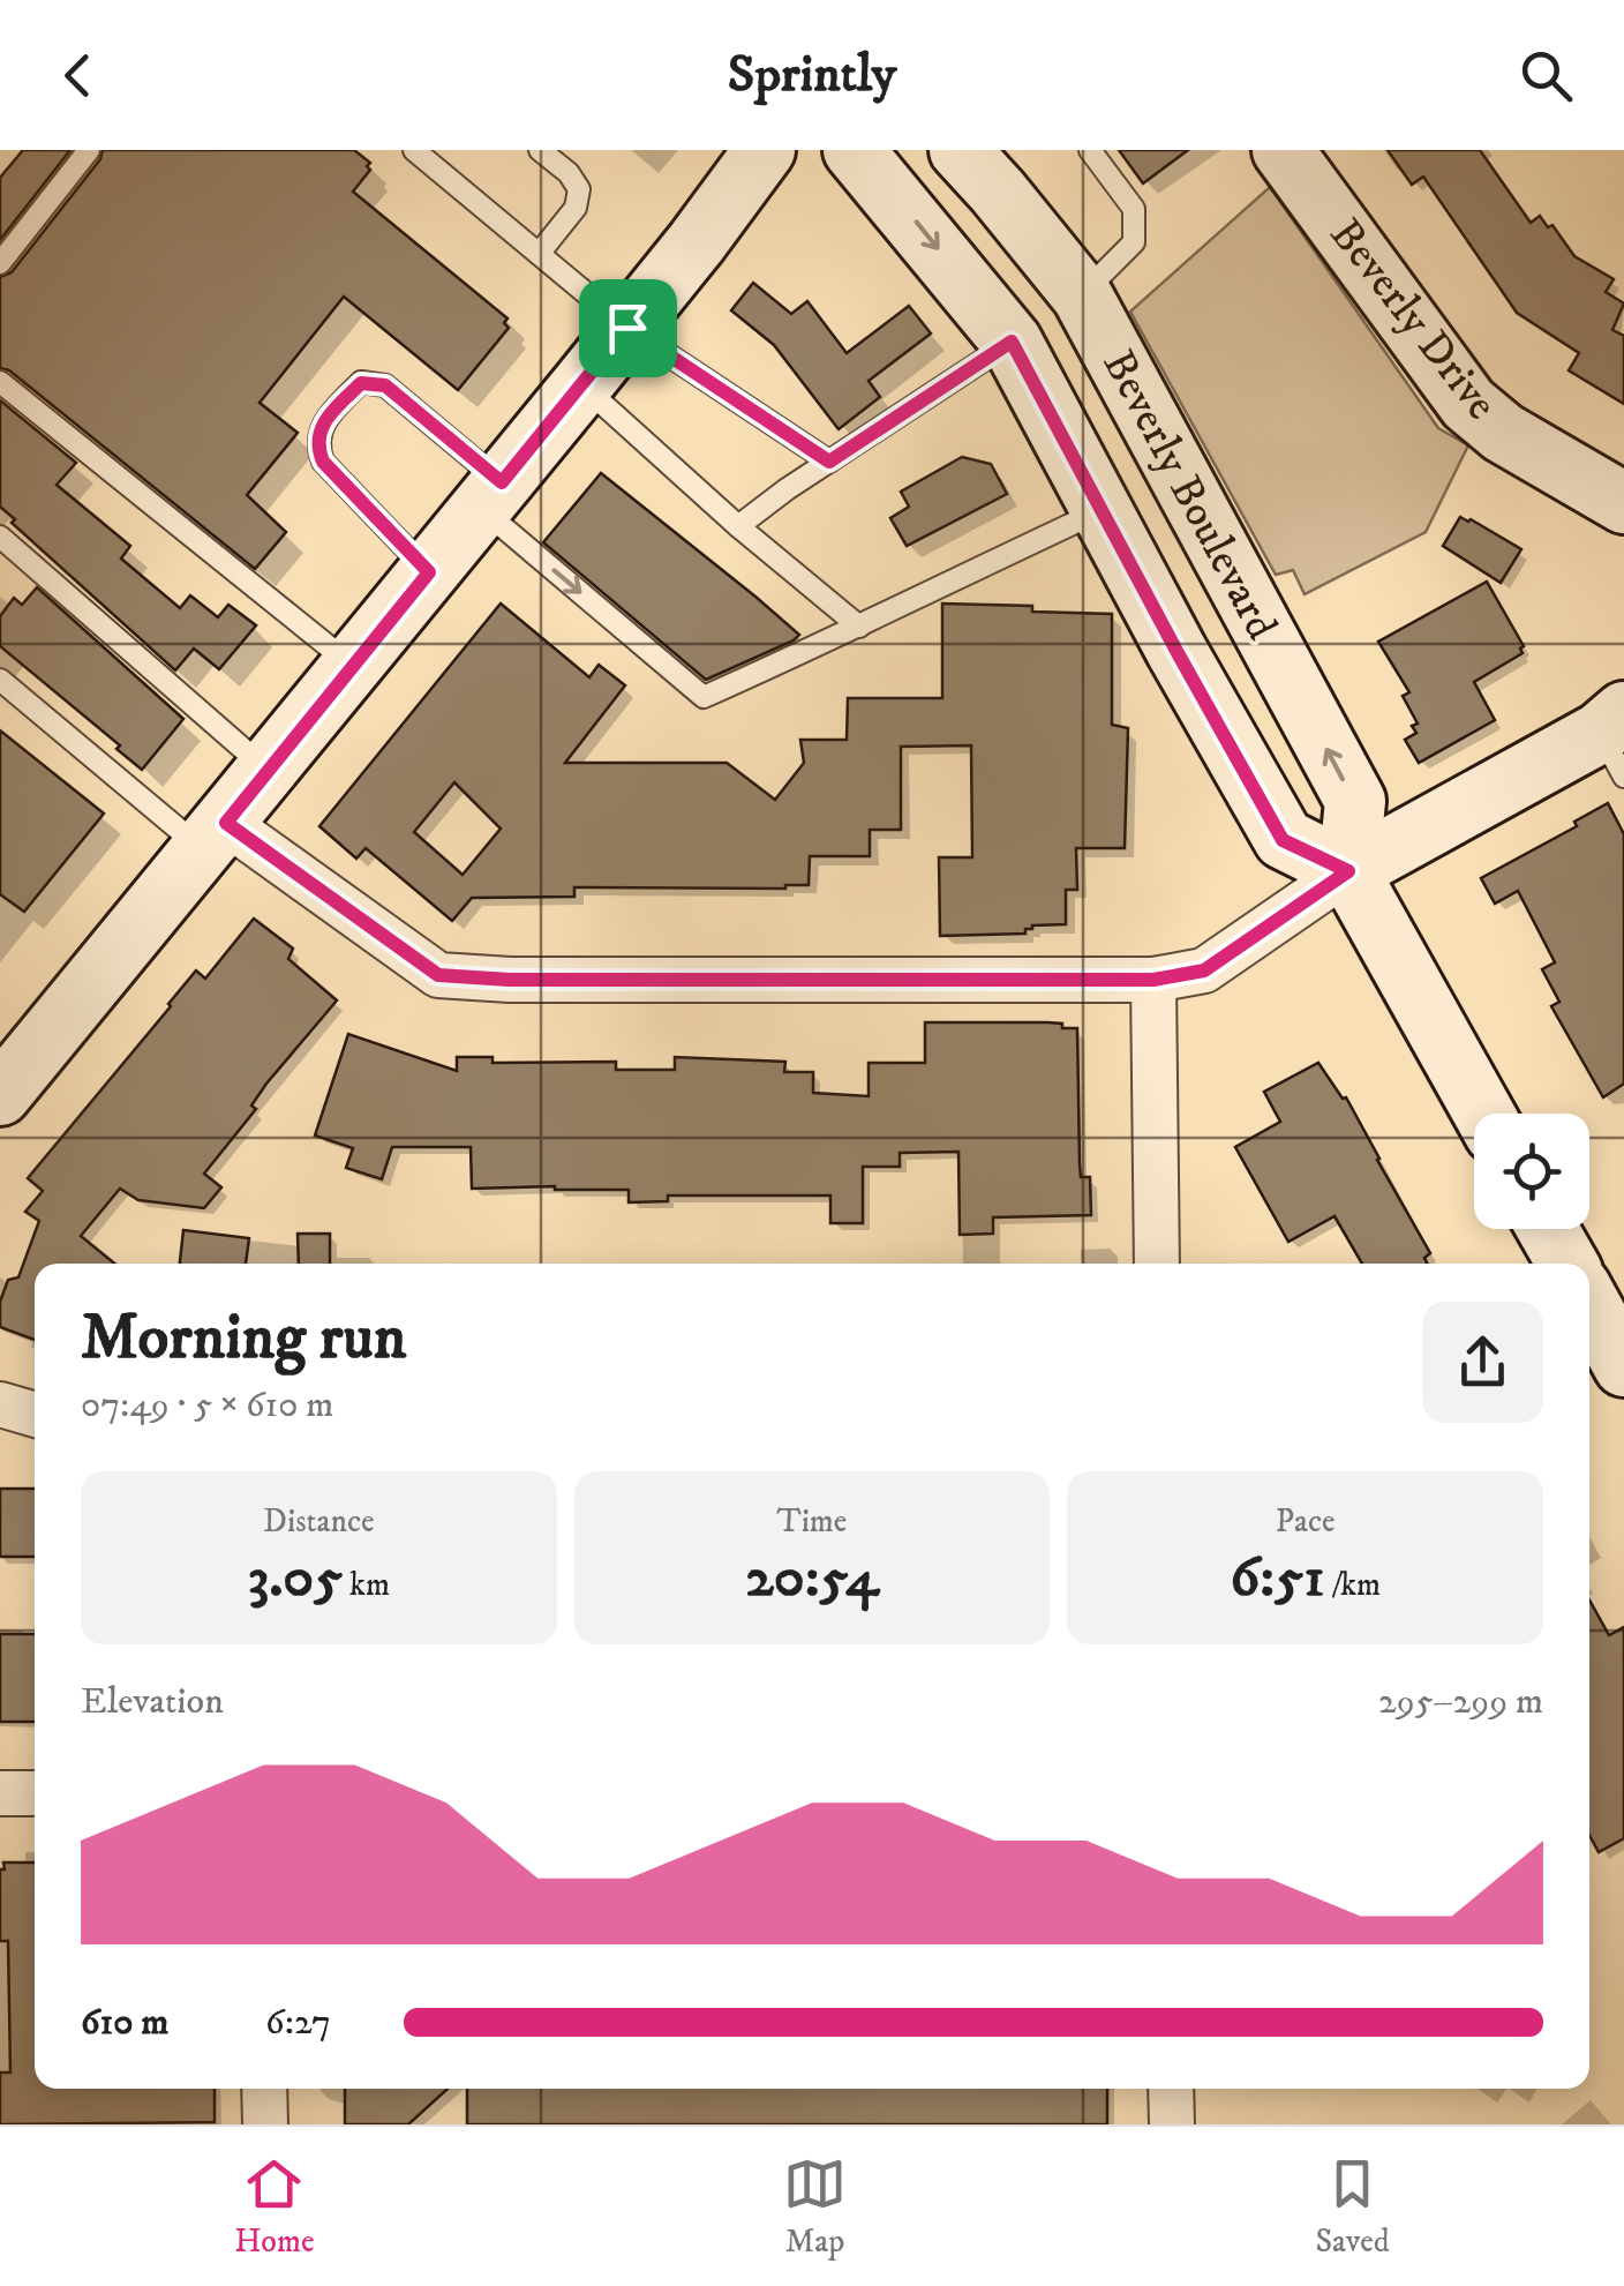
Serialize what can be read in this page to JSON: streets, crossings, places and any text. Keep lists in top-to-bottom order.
{
  "streets": {
    "main road": ["Beverly Drive", "Beverly Boulevard"]
  },
  "page": {
    "header": "Sprintly",
    "heading": ["Morning run", "07:49 · 5 × 610 m"],
    "stats": [
      ["Distance", "3.05 km"],
      ["Time", "20:54"],
      ["Pace", "6:51 /km"]
    ],
    "chart": ["Elevation", "295–299 m"],
    "list": [
      {
        "name": "610 m",
        "note": "6:27"
      }
    ],
    "tabs": ["Home", "Map", "Saved"]
  }
}
